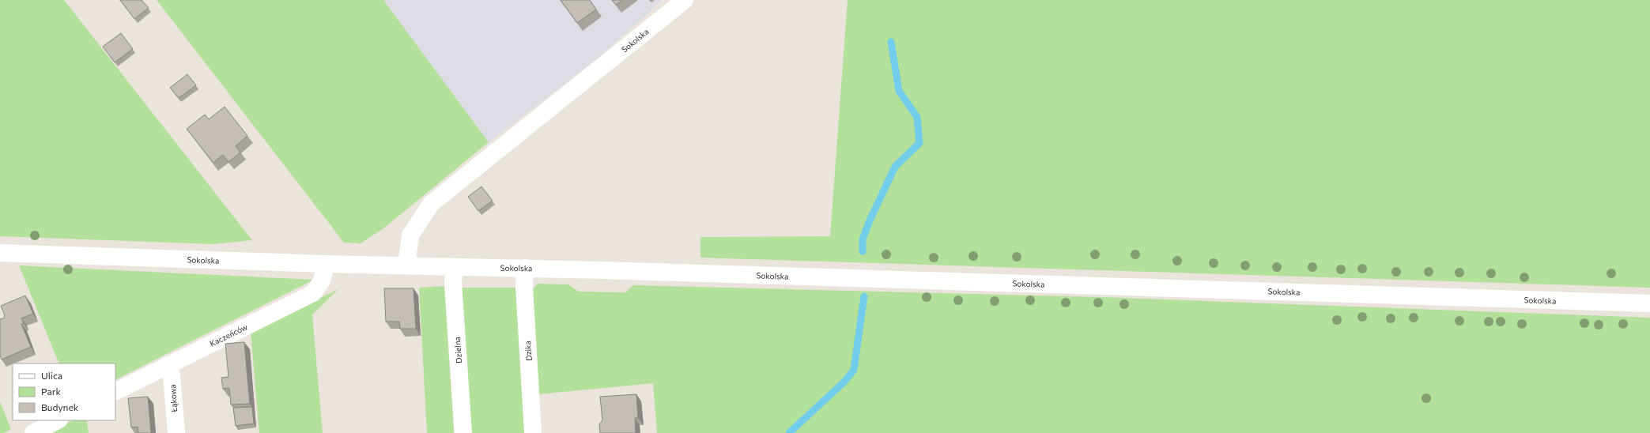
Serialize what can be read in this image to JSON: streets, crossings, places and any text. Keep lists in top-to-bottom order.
{
  "streets": {
    "street": [
      "Sokolska",
      "Kaczeńców",
      "Dzielna",
      "Dzika",
      "Łąkowa"
    ]
  },
  "crossings": [
    ["Sokolska", "Kaczeńców"],
    ["Sokolska", "Dzielna"],
    ["Sokolska", "Dzika"],
    ["Kaczeńców", "Łąkowa"]
  ],
  "legend": ["Ulica", "Park", "Budynek"]
}
